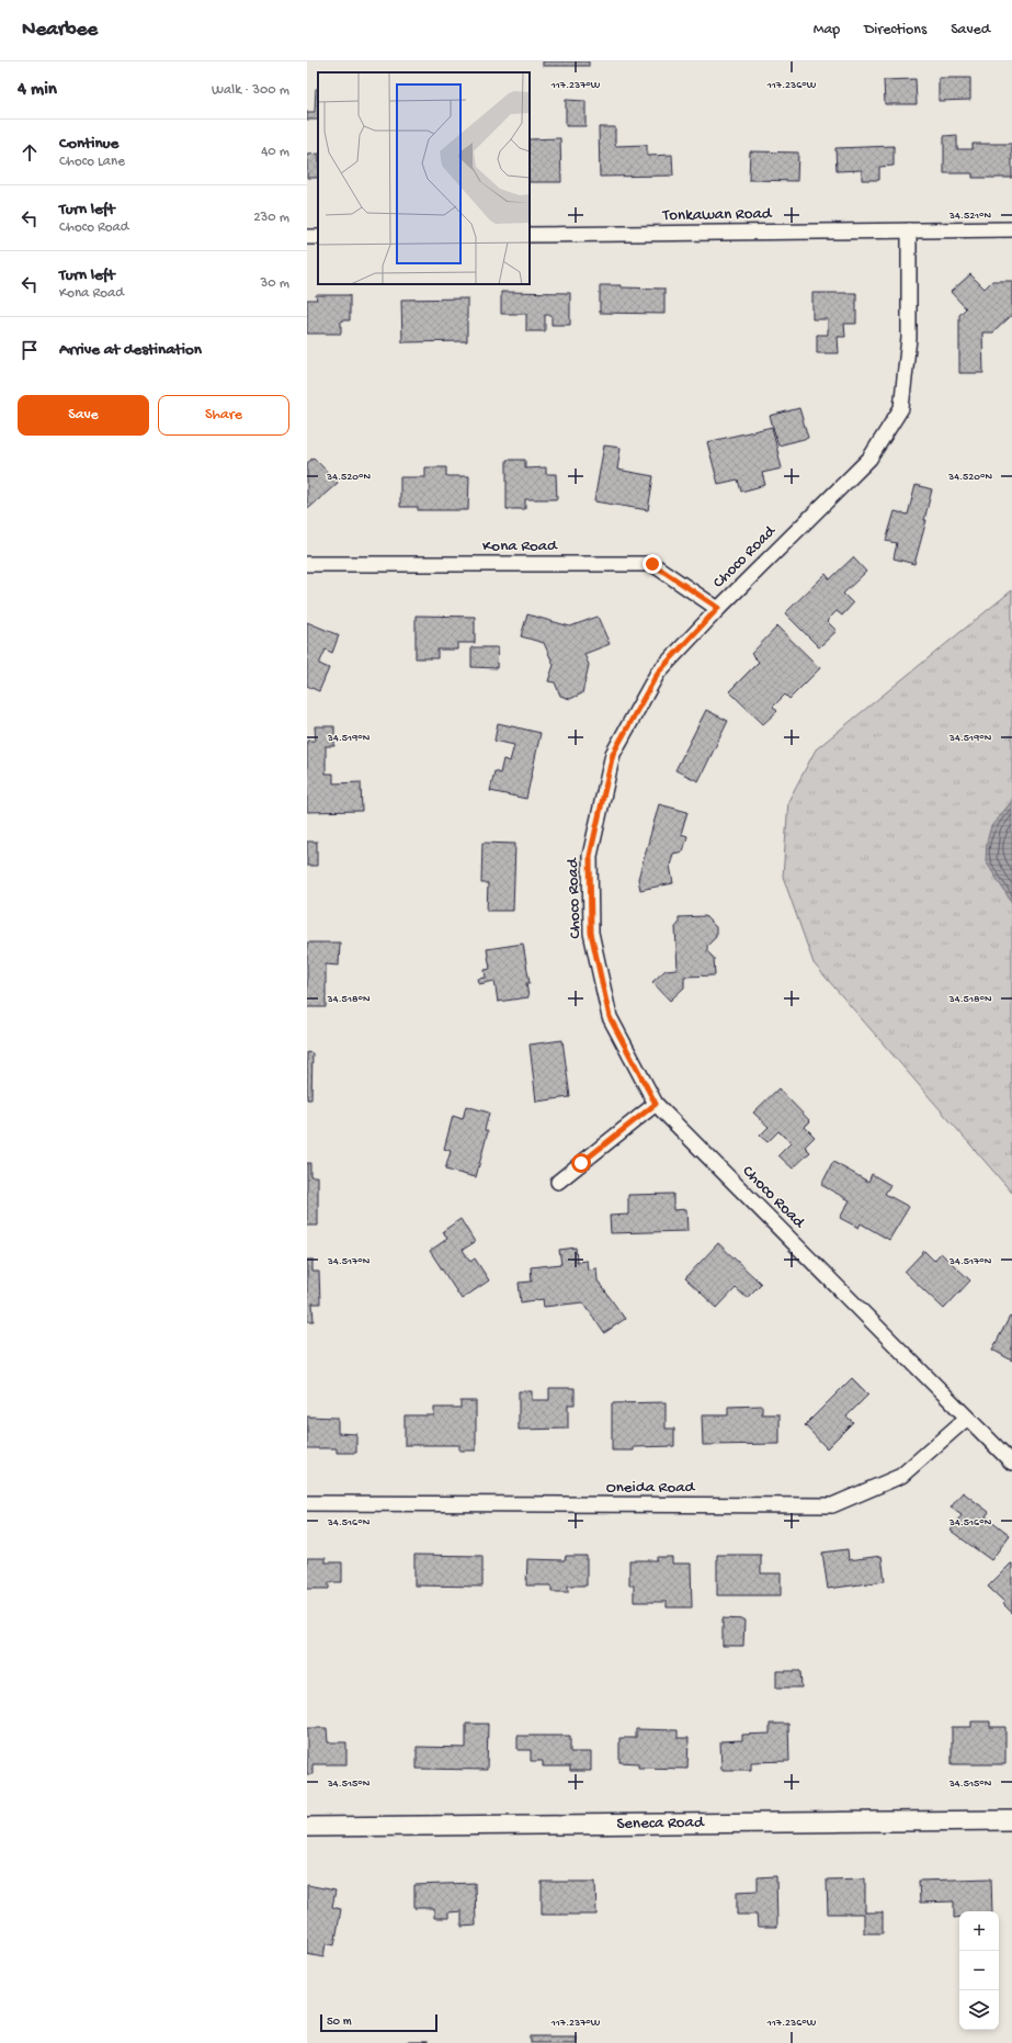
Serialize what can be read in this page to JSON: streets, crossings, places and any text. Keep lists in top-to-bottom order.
{
  "streets": {
    "street": [
      "Tonkawan Road",
      "Kona Road",
      "Choco Road",
      "Oneida Road",
      "Seneca Road"
    ]
  },
  "crossings": [
    ["Tonkawan Road", "Choco Road"],
    ["Kona Road", "Choco Road"],
    ["Choco Road", "Oneida Road"]
  ],
  "scale_bar": "50 m",
  "page": {
    "header": "Nearbee",
    "nav": ["Map", "Directions", "Saved"],
    "heading": ["4 min", "Walk · 300 m"],
    "list": [
      ["Continue", "Choco Lane", "40 m"],
      ["Turn left", "Choco Road", "230 m"],
      ["Turn left", "Kona Road", "30 m"],
      "Arrive at destination"
    ],
    "buttons": ["Save", "Share"],
    "map_buttons": ["+", "−"],
    "scale": "50 m"
  },
  "coordinates": [
    "117.237°W",
    "117.236°W",
    "34.521°N",
    "34.520°N",
    "34.519°N",
    "34.518°N",
    "34.517°N",
    "34.516°N",
    "34.515°N"
  ]
}
